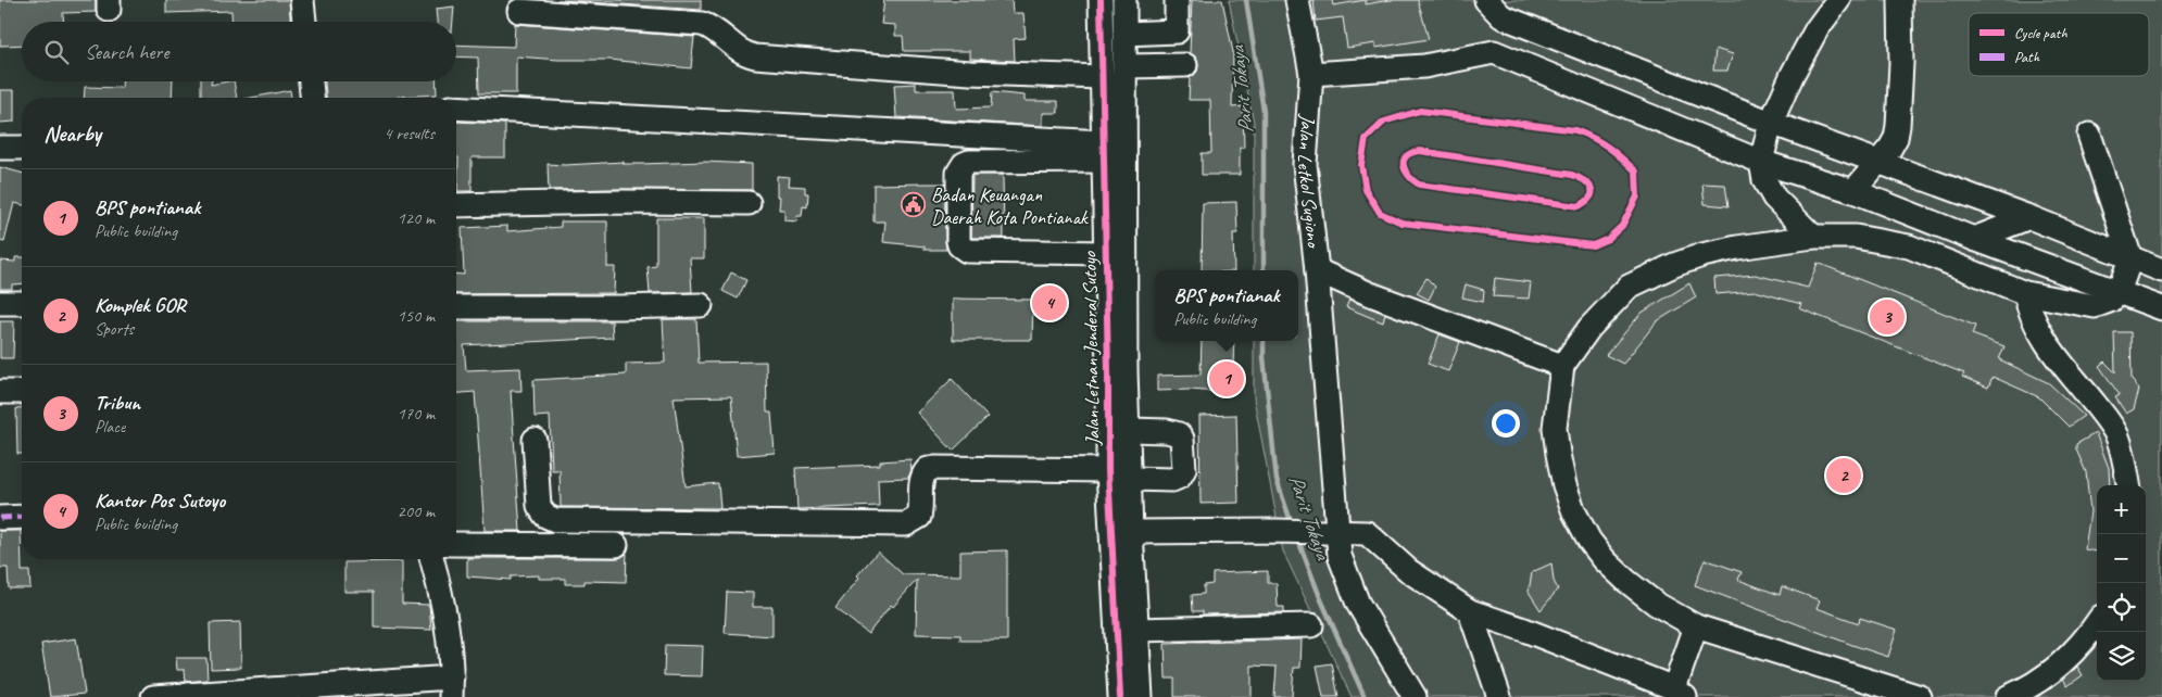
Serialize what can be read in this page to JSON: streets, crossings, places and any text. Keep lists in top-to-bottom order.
{
  "streets": {
    "street": ["Jalan Letkol Sugiono", "Jalan Letnan Jenderal Sutoyo"]
  },
  "water": ["Parit Tokaya"],
  "places": {
    "public building": ["Badan Keuangan Daerah Kota Pontianak"]
  },
  "legend": ["Cycle path", "Path"],
  "page": {
    "search": "Search here",
    "heading": ["Nearby", "4 results"],
    "list": [
      {
        "mark": "1",
        "name": "BPS pontianak",
        "note": "Public building",
        "value": "120 m"
      },
      {
        "mark": "2",
        "name": "Komplek GOR",
        "note": "Sports",
        "value": "150 m"
      },
      {
        "mark": "3",
        "name": "Tribun",
        "note": "Place",
        "value": "170 m"
      },
      {
        "mark": "4",
        "name": "Kantor Pos Sutoyo",
        "note": "Public building",
        "value": "200 m"
      }
    ],
    "popup": ["BPS pontianak", "Public building"],
    "pins": [
      "4",
      "3",
      "1",
      "2"
    ],
    "map_buttons": ["+", "−"]
  }
}
